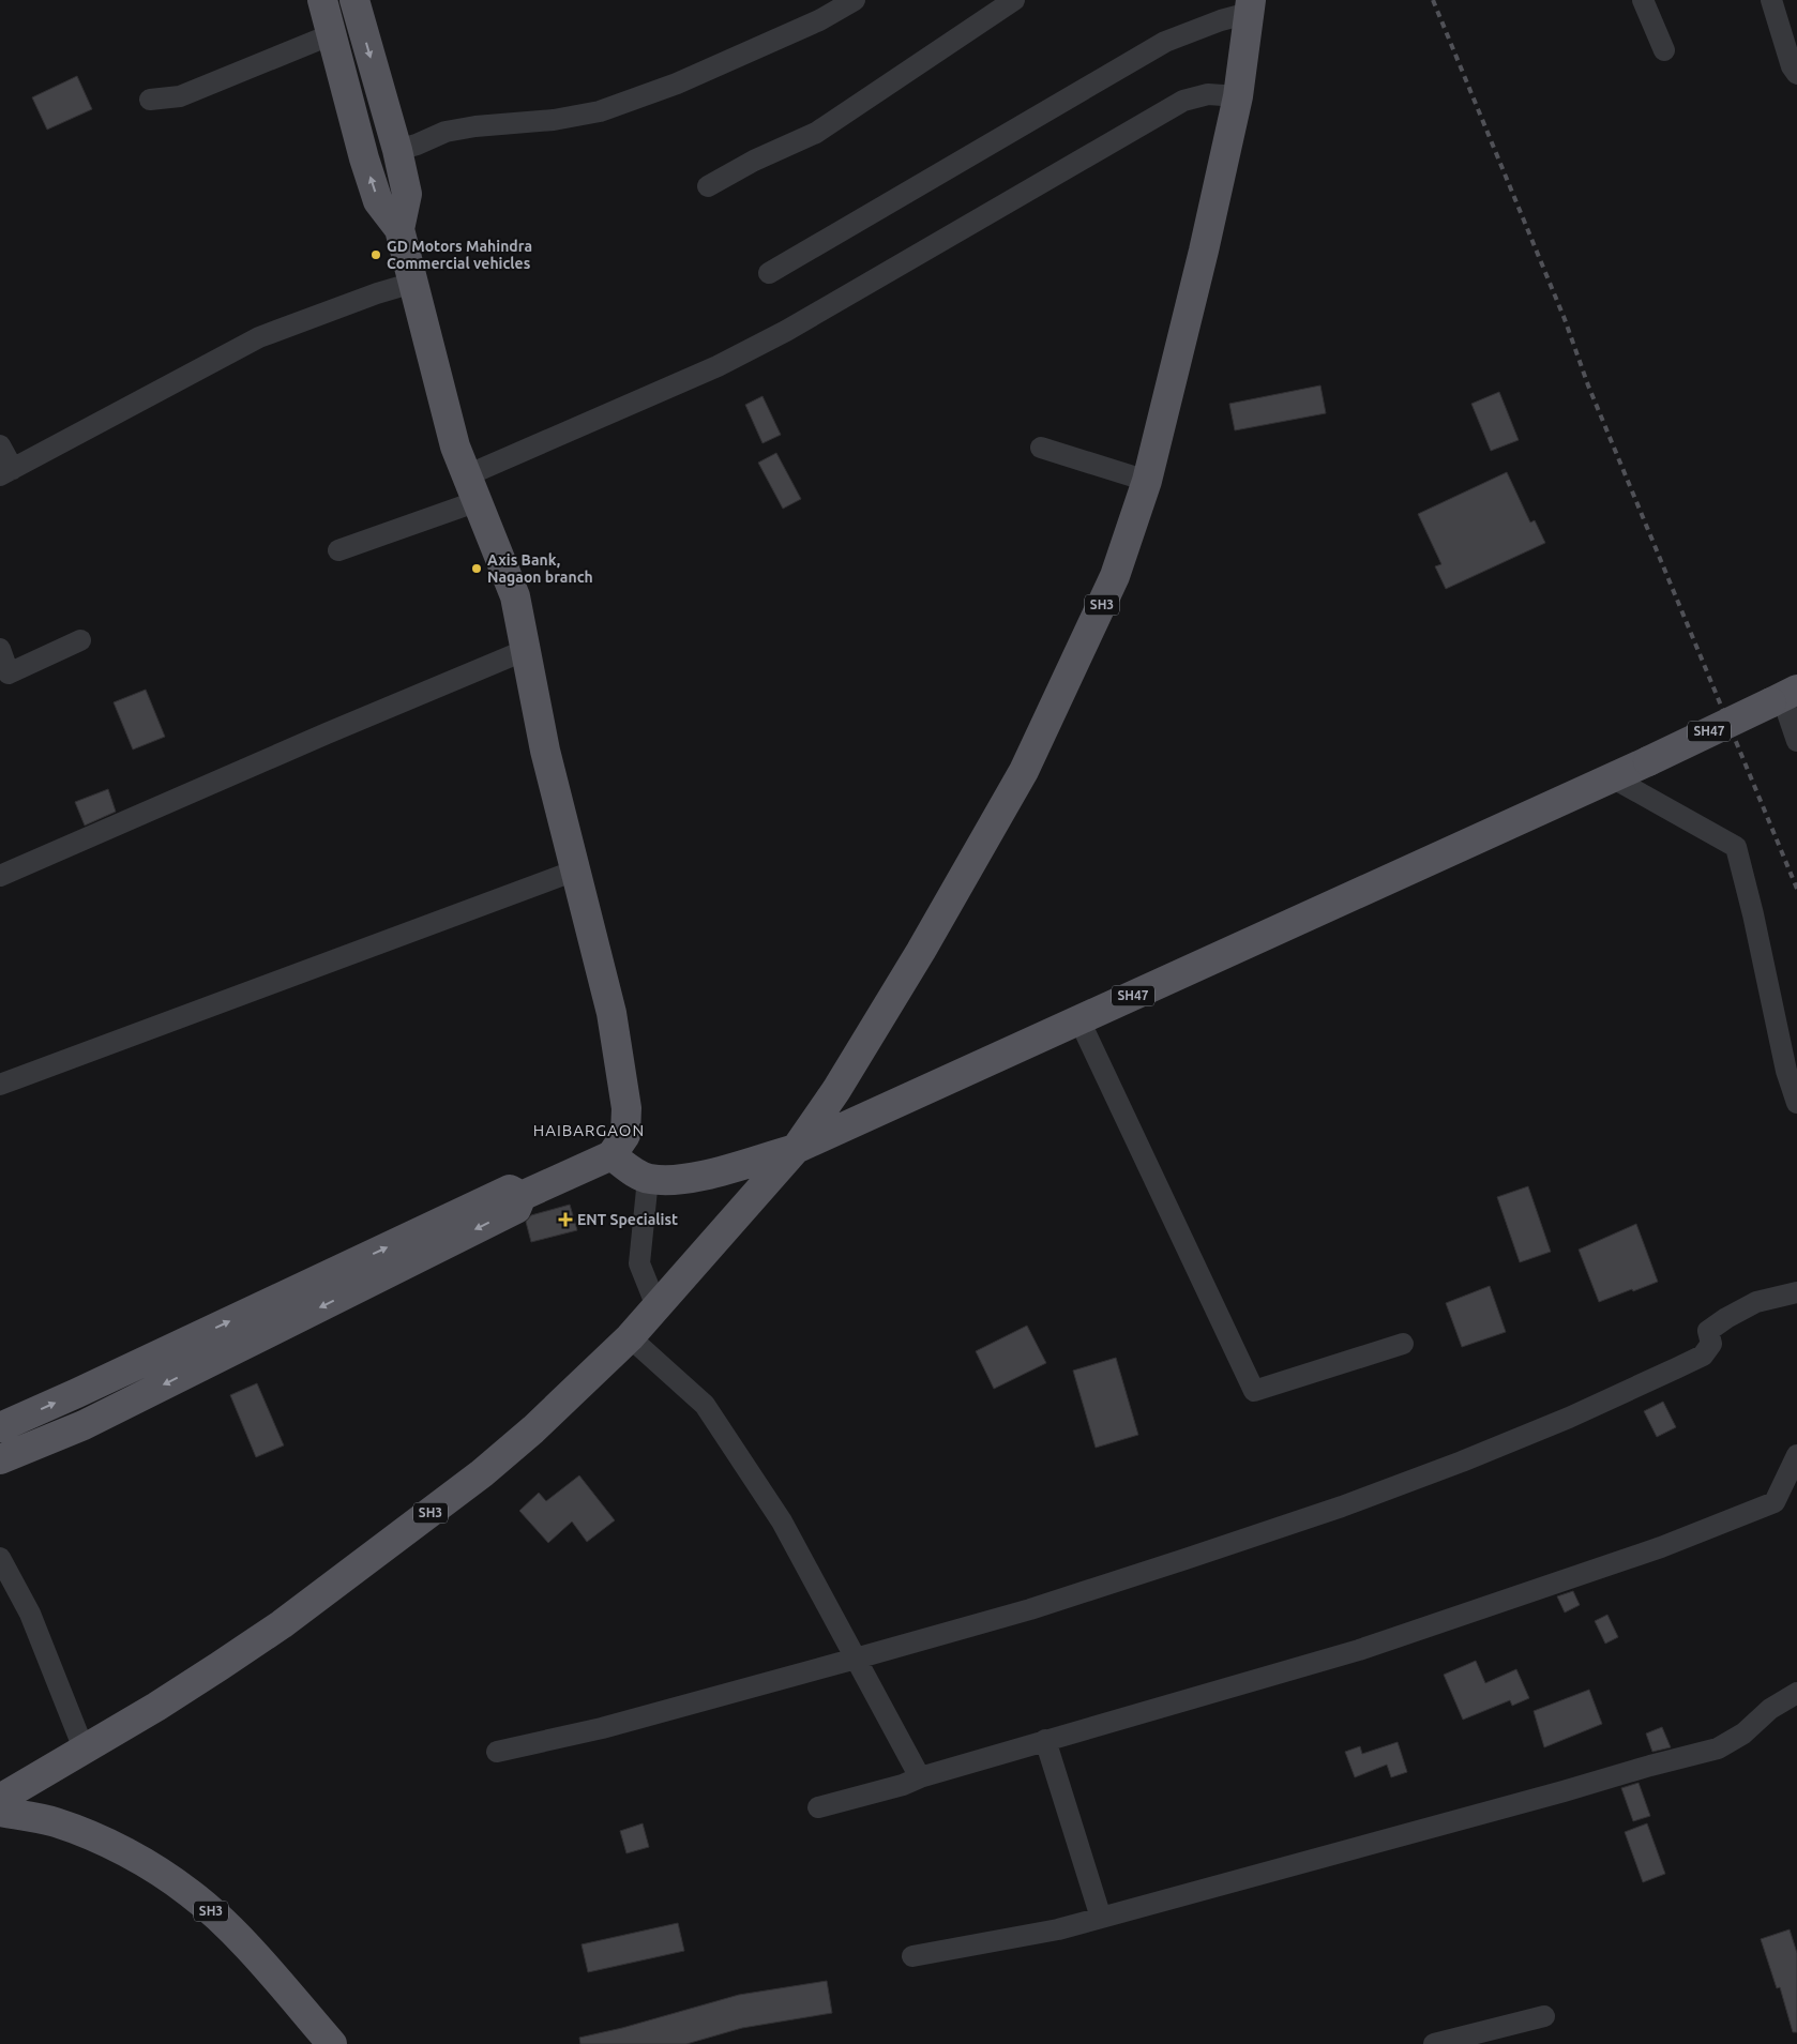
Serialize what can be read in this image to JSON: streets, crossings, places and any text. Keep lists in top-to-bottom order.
{
  "streets": {
    "main road": ["SH3", "SH47"]
  },
  "crossings": [
    ["SH3", "SH47"]
  ],
  "districts": ["HAIBARGAON"],
  "places": {
    "other": ["GD Motors Mahindra Commercial vehicles", "Axis Bank, Nagaon branch"],
    "health": ["ENT Specialist"]
  }
}
